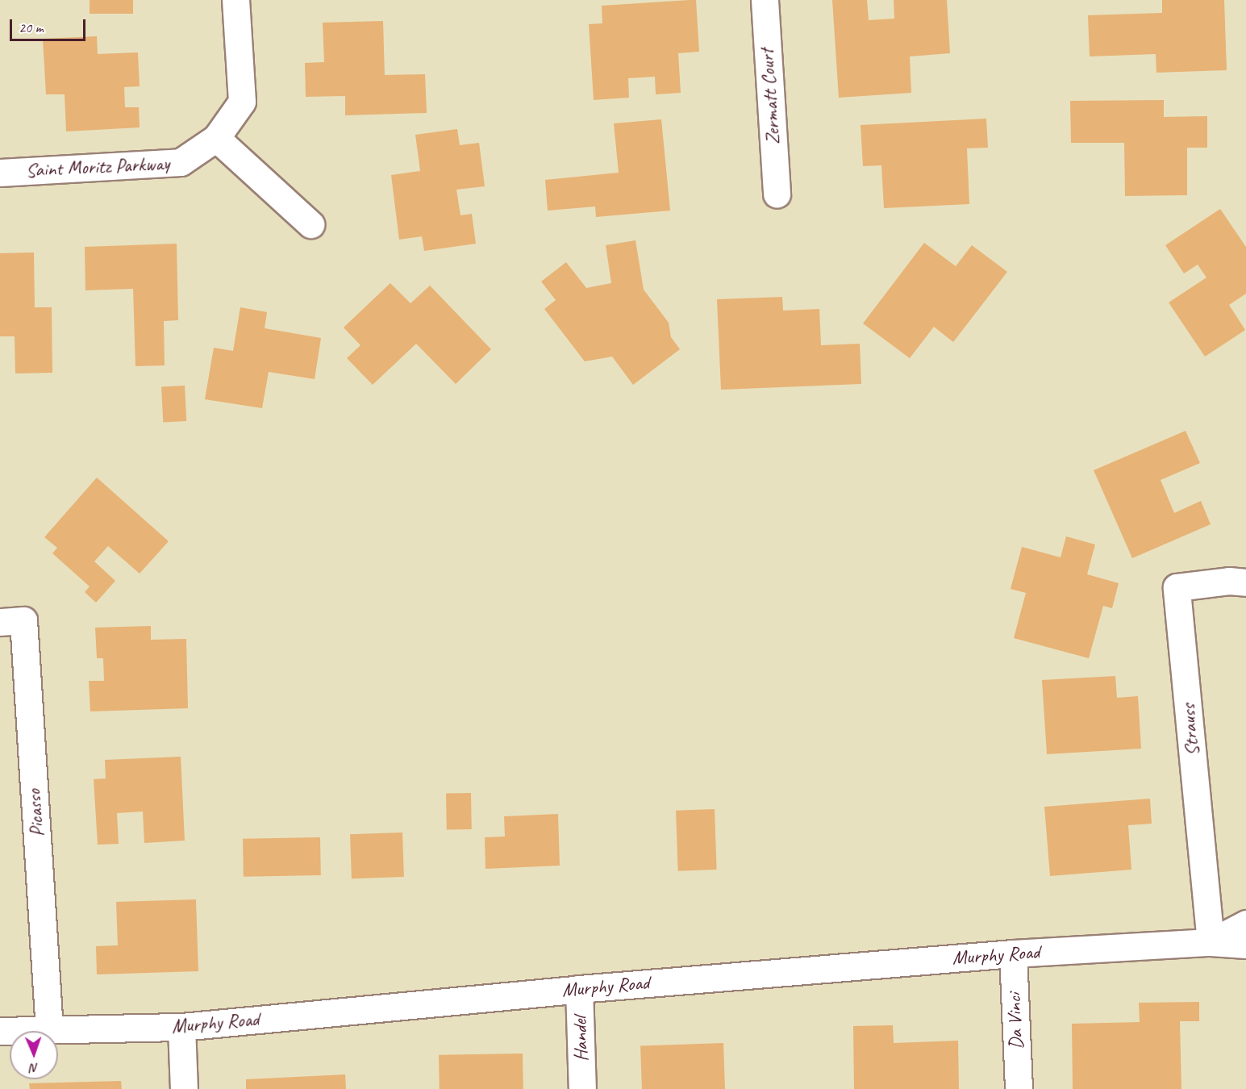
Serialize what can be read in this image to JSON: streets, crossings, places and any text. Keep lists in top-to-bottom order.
{
  "streets": {
    "street": [
      "Zermatt Court",
      "Saint Moritz Parkway",
      "Strauss",
      "Picasso",
      "Murphy Road",
      "Da Vinci",
      "Handel"
    ]
  },
  "crossings": [
    ["Strauss", "Murphy Road"],
    ["Picasso", "Murphy Road"],
    ["Murphy Road", "Da Vinci"],
    ["Murphy Road", "Handel"]
  ],
  "scale_bar": "20 m",
  "north": "bottom"
}
